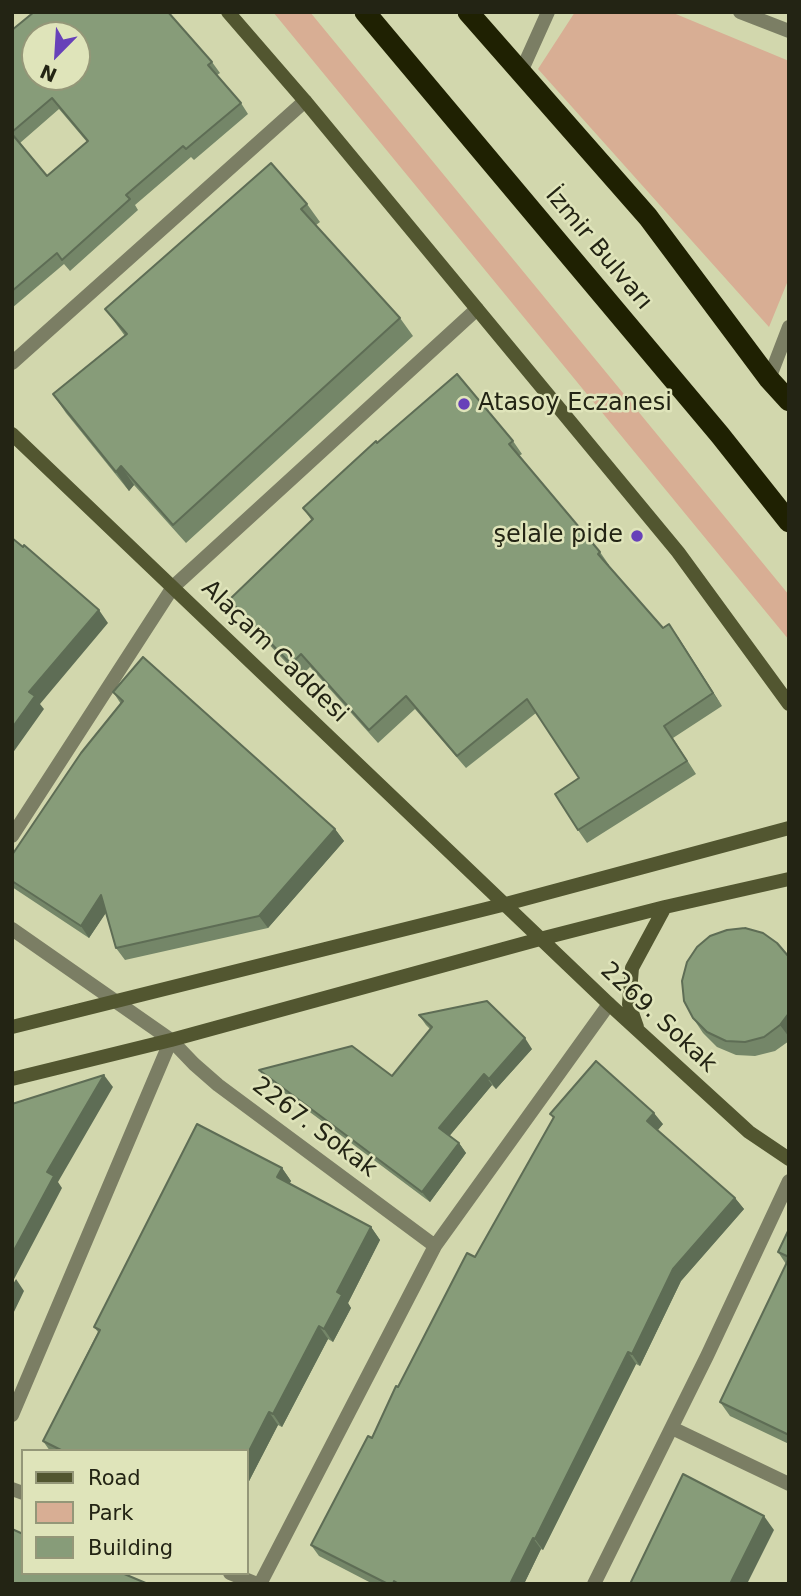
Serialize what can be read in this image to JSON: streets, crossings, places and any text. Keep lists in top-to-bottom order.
{
  "streets": {
    "highway": ["İzmir Bulvarı"],
    "street": ["Alaçam Caddesi", "2269. Sokak", "2267. Sokak"]
  },
  "crossings": [
    ["Alaçam Caddesi", "2269. Sokak"]
  ],
  "places": ["Atasoy Eczanesi", "şelale pide"],
  "legend": ["Road", "Park", "Building"],
  "north": "bottom left"
}
